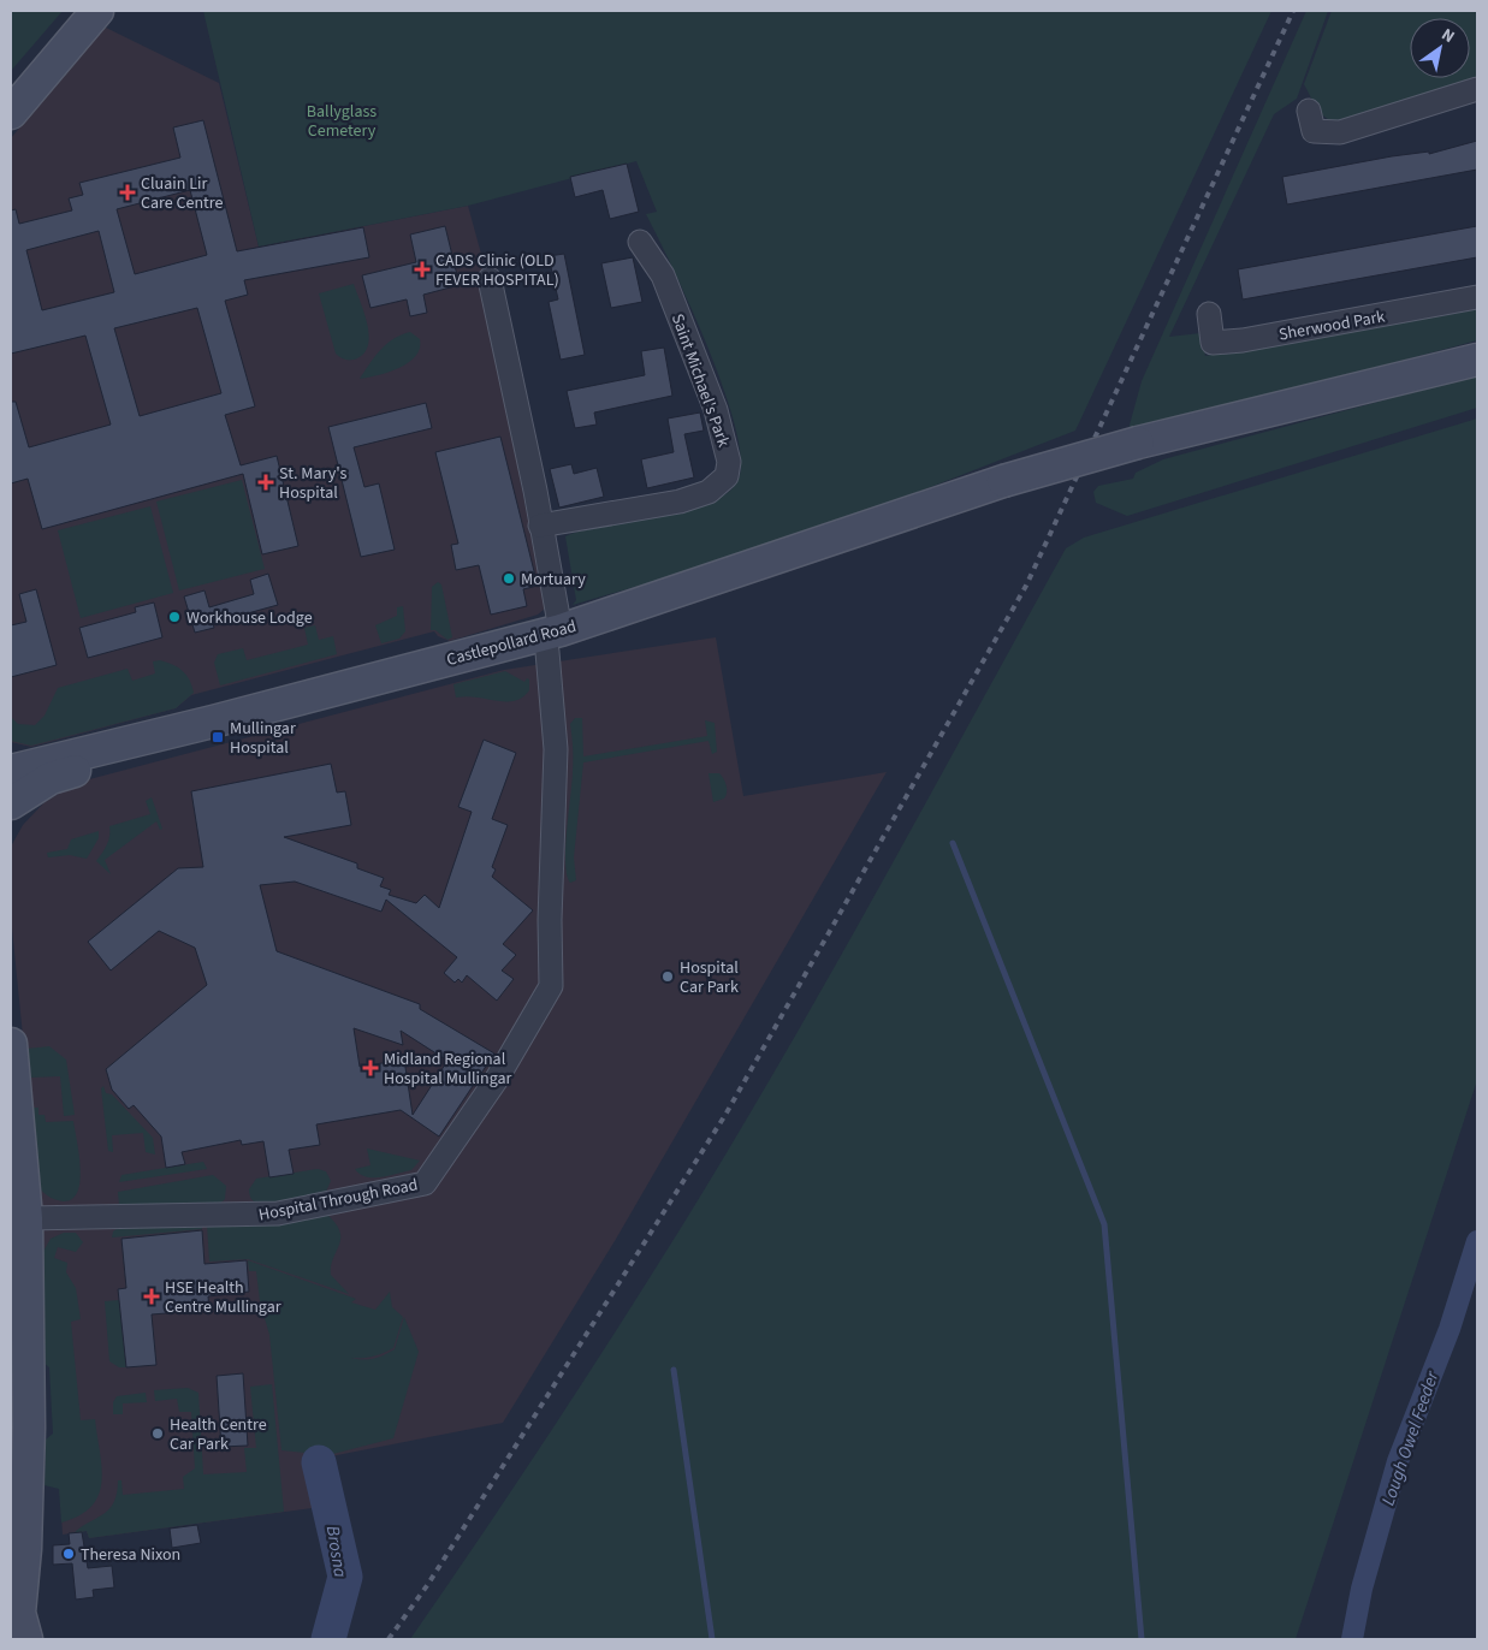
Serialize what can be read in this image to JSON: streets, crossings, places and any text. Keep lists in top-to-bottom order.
{
  "streets": {
    "main road": ["Castlepollard Road"],
    "street": ["Sherwood Park", "Saint Michael's Park", "Hospital Through Road"]
  },
  "crossings": [
    ["Castlepollard Road", "Hospital Through Road"]
  ],
  "water": ["Lough Owel Feeder", "Brosna"],
  "parks": ["Ballyglass Cemetery"],
  "places": {
    "health": [
      "Cluain Lir Care Centre",
      "CADS Clinic (OLD FEVER HOSPITAL)",
      "St. Mary's Hospital",
      "Midland Regional Hospital Mullingar",
      "HSE Health Centre Mullingar"
    ],
    "other": [
      "Mortuary",
      "Workhouse Lodge",
      "Hospital Car Park",
      "Health Centre Car Park",
      "Theresa Nixon"
    ],
    "transit": ["Mullingar Hospital"]
  },
  "north": "top right"
}
